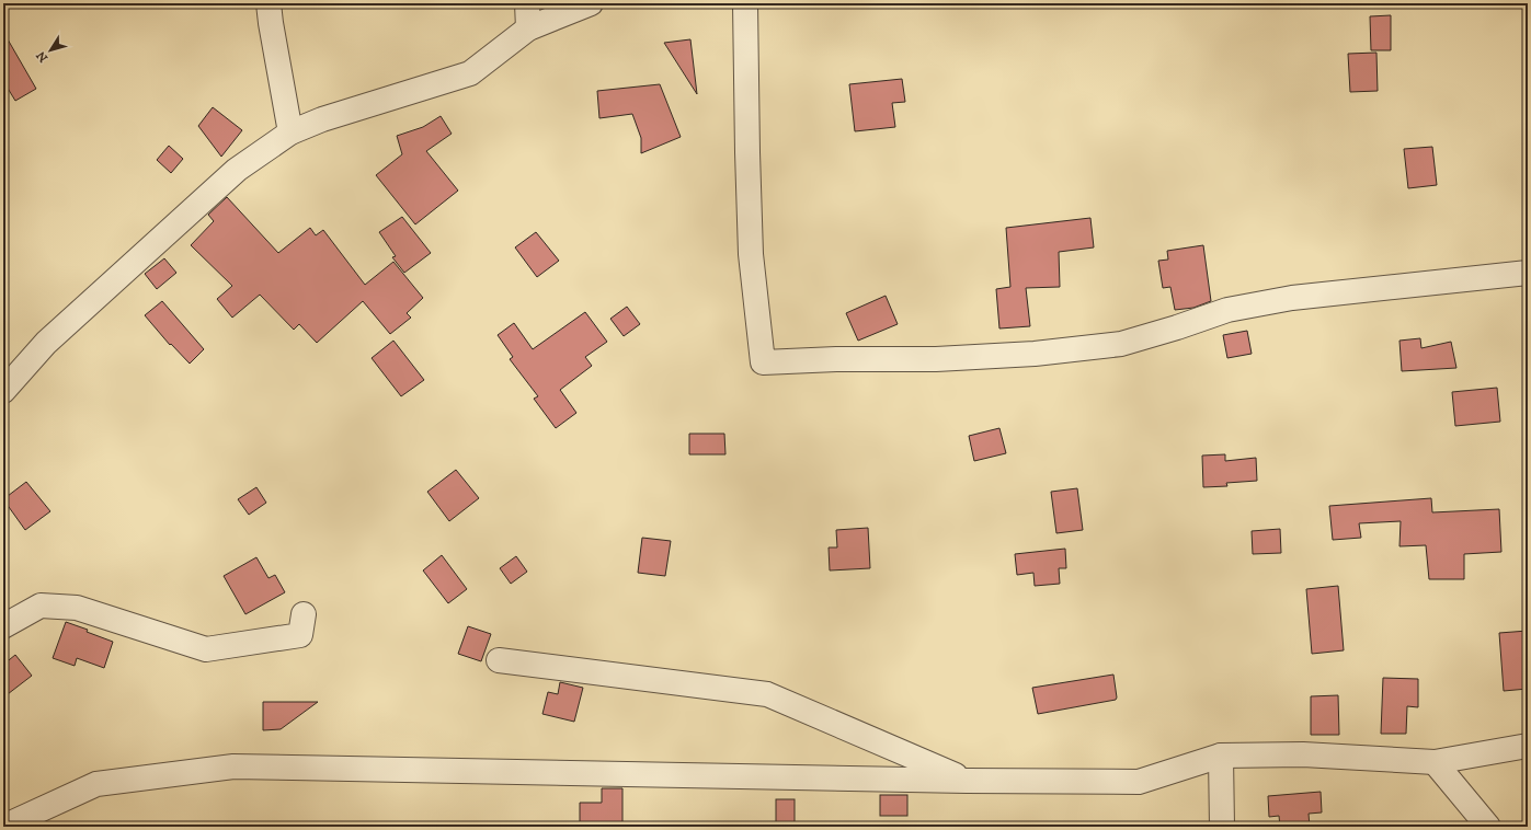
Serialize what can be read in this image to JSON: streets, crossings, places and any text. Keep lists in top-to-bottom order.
{
  "north": "bottom left"
}
